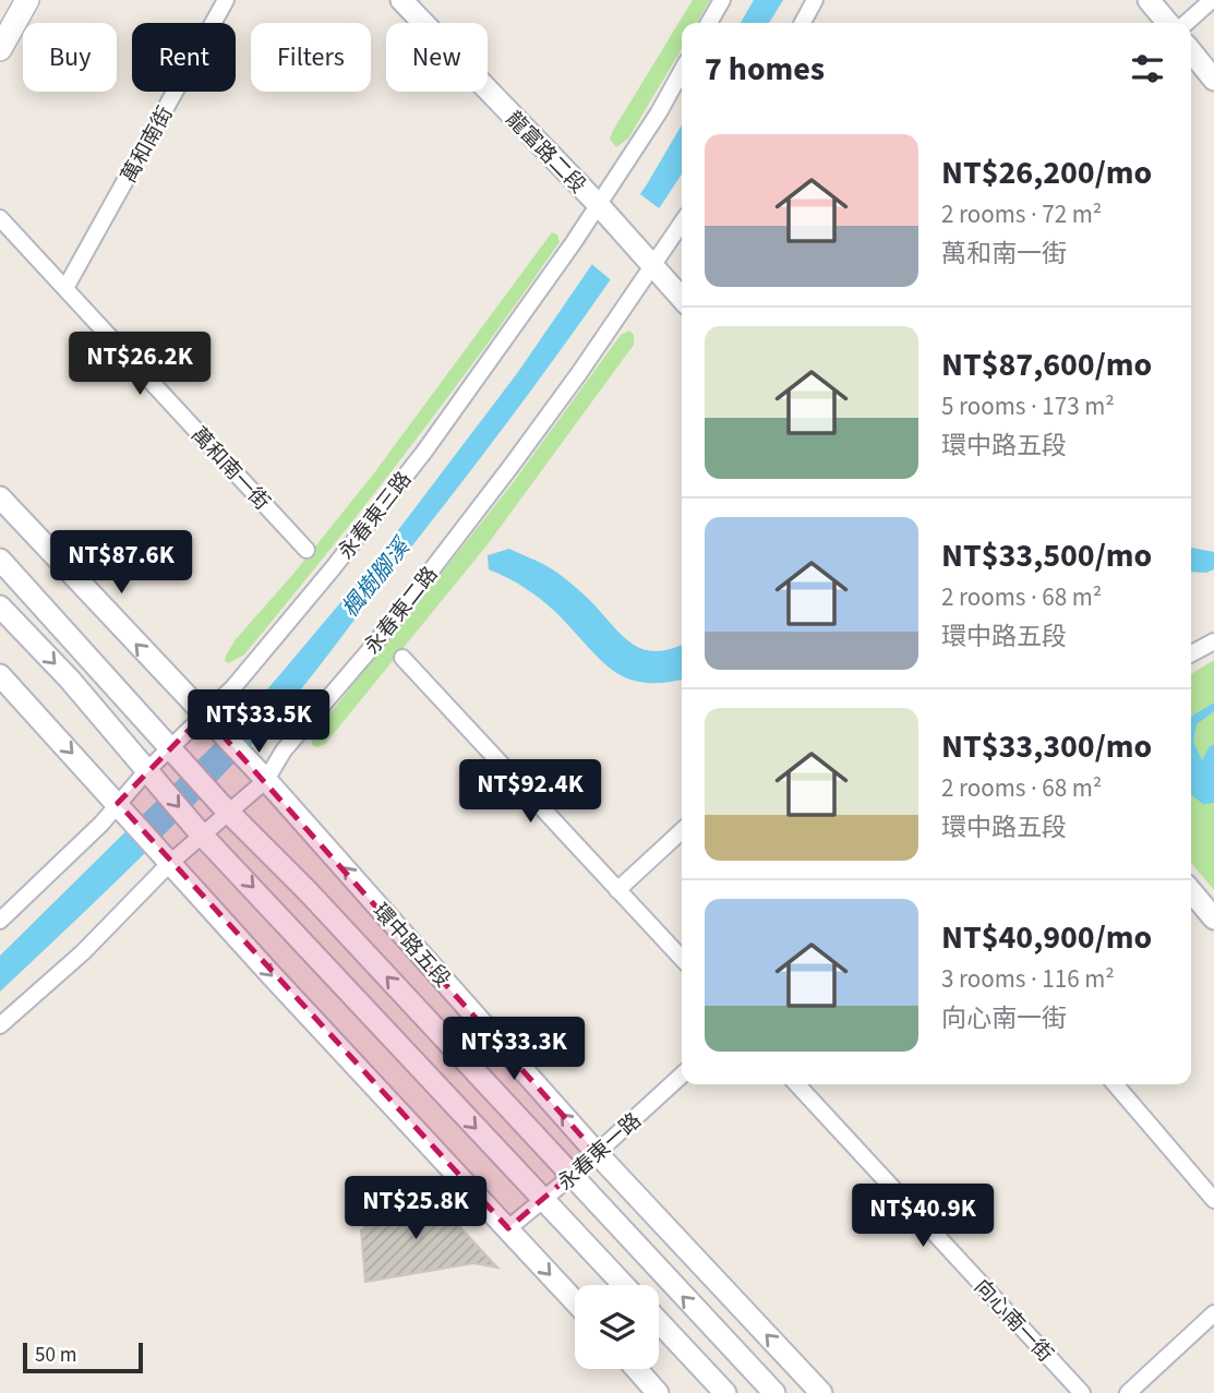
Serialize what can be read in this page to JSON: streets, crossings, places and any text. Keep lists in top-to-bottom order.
{
  "streets": {
    "street": [
      "萬和南街",
      "龍富路二段",
      "萬和南一街",
      "永春東三路",
      "永春東二路",
      "環中路五段",
      "永春東一路",
      "向心南一街"
    ]
  },
  "crossings": [
    ["萬和南街", "萬和南一街"],
    ["龍富路二段", "永春東三路"],
    ["龍富路二段", "永春東二路"],
    ["永春東三路", "環中路五段"],
    ["永春東二路", "環中路五段"],
    ["環中路五段", "永春東一路"]
  ],
  "water": ["楓樹腳溪"],
  "scale_bar": "50 m",
  "page": {
    "chip": [
      "Buy",
      "Rent",
      "Filters",
      "New"
    ],
    "heading": "7 homes",
    "list": [
      {
        "name": "NT$26,200/mo",
        "note": "2 rooms · 72 m² · 萬和南一街"
      },
      {
        "name": "NT$87,600/mo",
        "note": "5 rooms · 173 m² · 環中路五段"
      },
      {
        "name": "NT$33,500/mo",
        "note": "2 rooms · 68 m² · 環中路五段"
      },
      {
        "name": "NT$33,300/mo",
        "note": "2 rooms · 68 m² · 環中路五段"
      },
      {
        "name": "NT$40,900/mo",
        "note": "3 rooms · 116 m² · 向心南一街"
      }
    ],
    "price": [
      "NT$26.2K",
      "NT$87.6K",
      "NT$33.5K",
      "NT$92.4K",
      "NT$33.3K",
      "NT$25.8K",
      "NT$40.9K"
    ],
    "scale": "50 m"
  }
}
